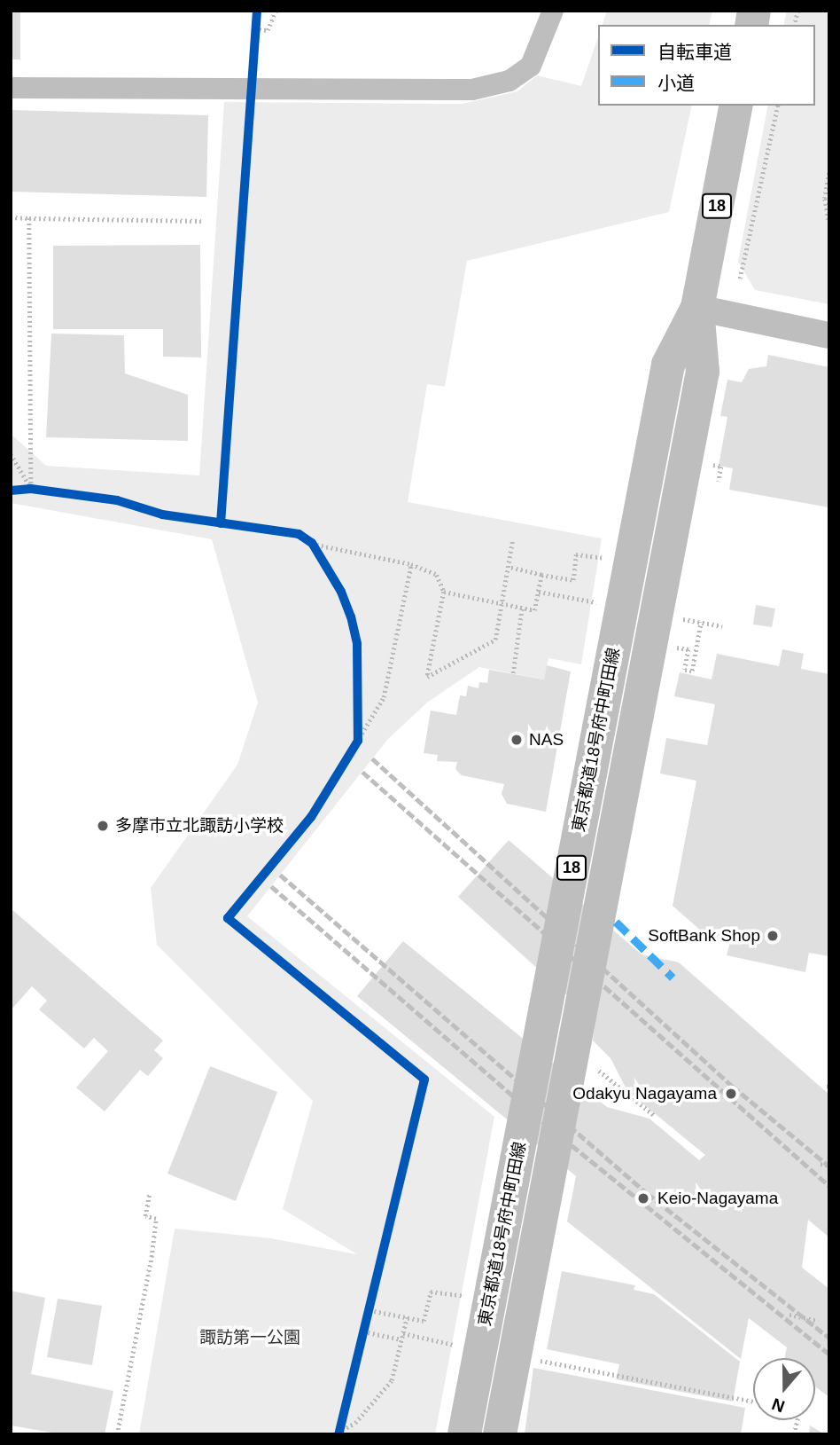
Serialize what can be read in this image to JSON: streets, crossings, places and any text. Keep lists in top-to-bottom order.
{
  "streets": {
    "main road": ["18", "東京都道18号府中町田線"]
  },
  "parks": ["諏訪第一公園"],
  "places": [
    "NAS",
    "多摩市立北諏訪小学校",
    "SoftBank Shop",
    "Odakyu Nagayama",
    "Keio-Nagayama"
  ],
  "legend": ["自転車道", "小道"],
  "north": "bottom"
}
